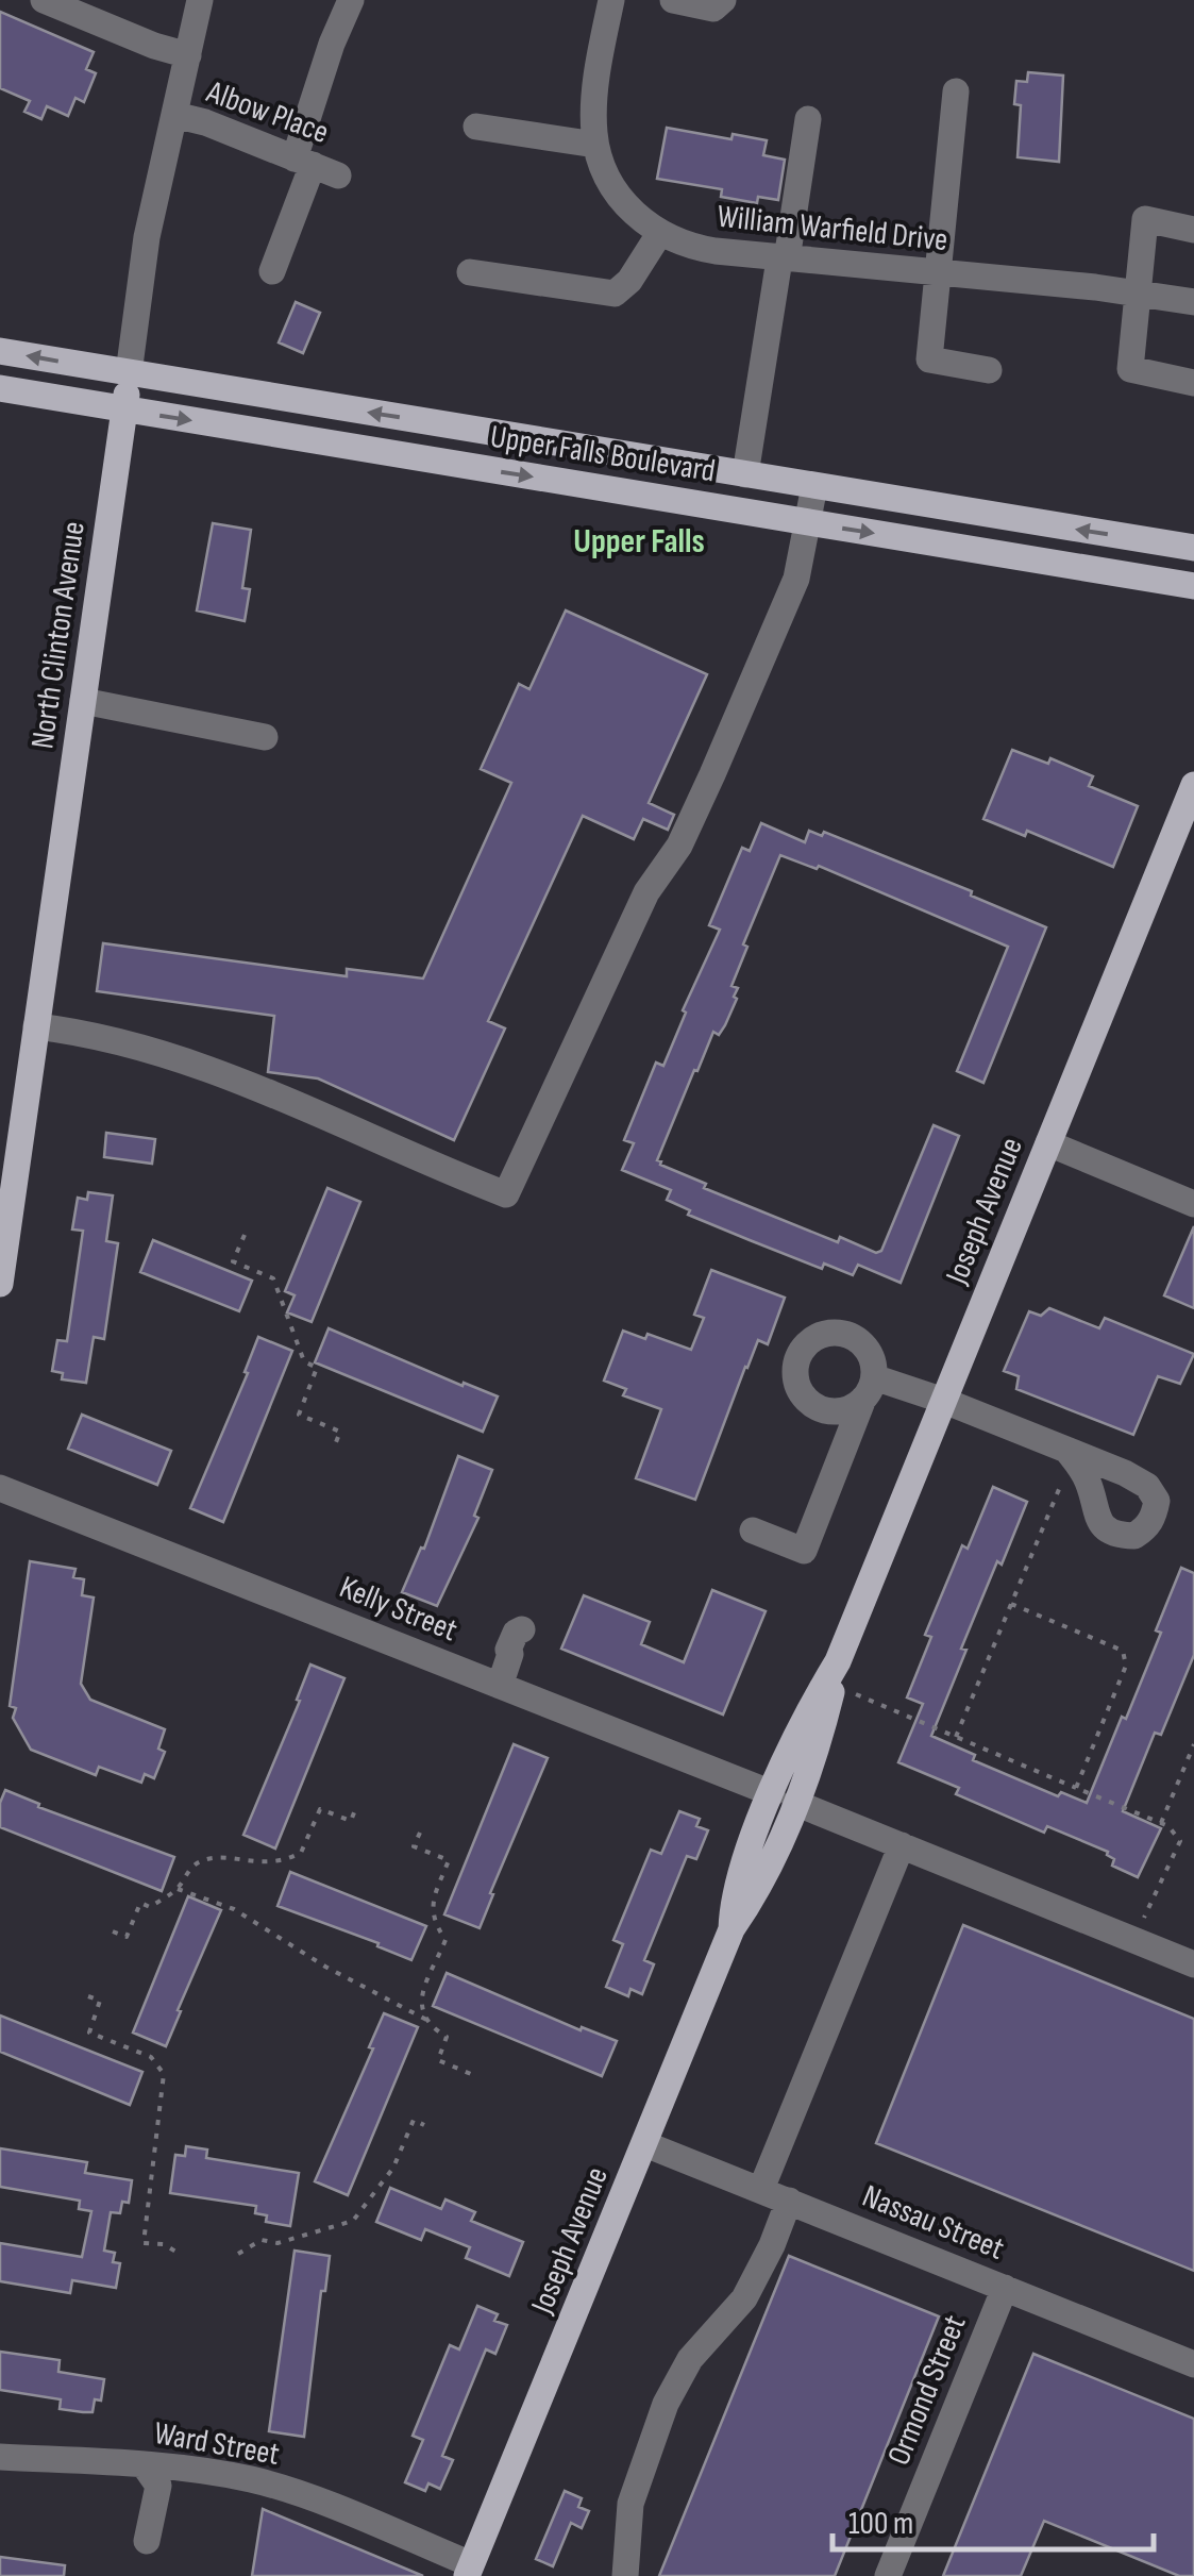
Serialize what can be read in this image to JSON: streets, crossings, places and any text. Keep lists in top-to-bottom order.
{
  "streets": {
    "main road": ["Upper Falls Boulevard", "North Clinton Avenue", "Joseph Avenue"],
    "street": [
      "Albow Place",
      "William Warfield Drive",
      "Kelly Street",
      "Nassau Street",
      "Ormond Street",
      "Ward Street"
    ]
  },
  "crossings": [
    ["Albow Place", "North Clinton Avenue"],
    ["Upper Falls Boulevard", "North Clinton Avenue"],
    ["Joseph Avenue", "Kelly Street"],
    ["Joseph Avenue", "Nassau Street"],
    ["Joseph Avenue", "Ward Street"],
    ["Nassau Street", "Ormond Street"]
  ],
  "districts": ["Upper Falls"],
  "scale_bar": "100 m"
}
